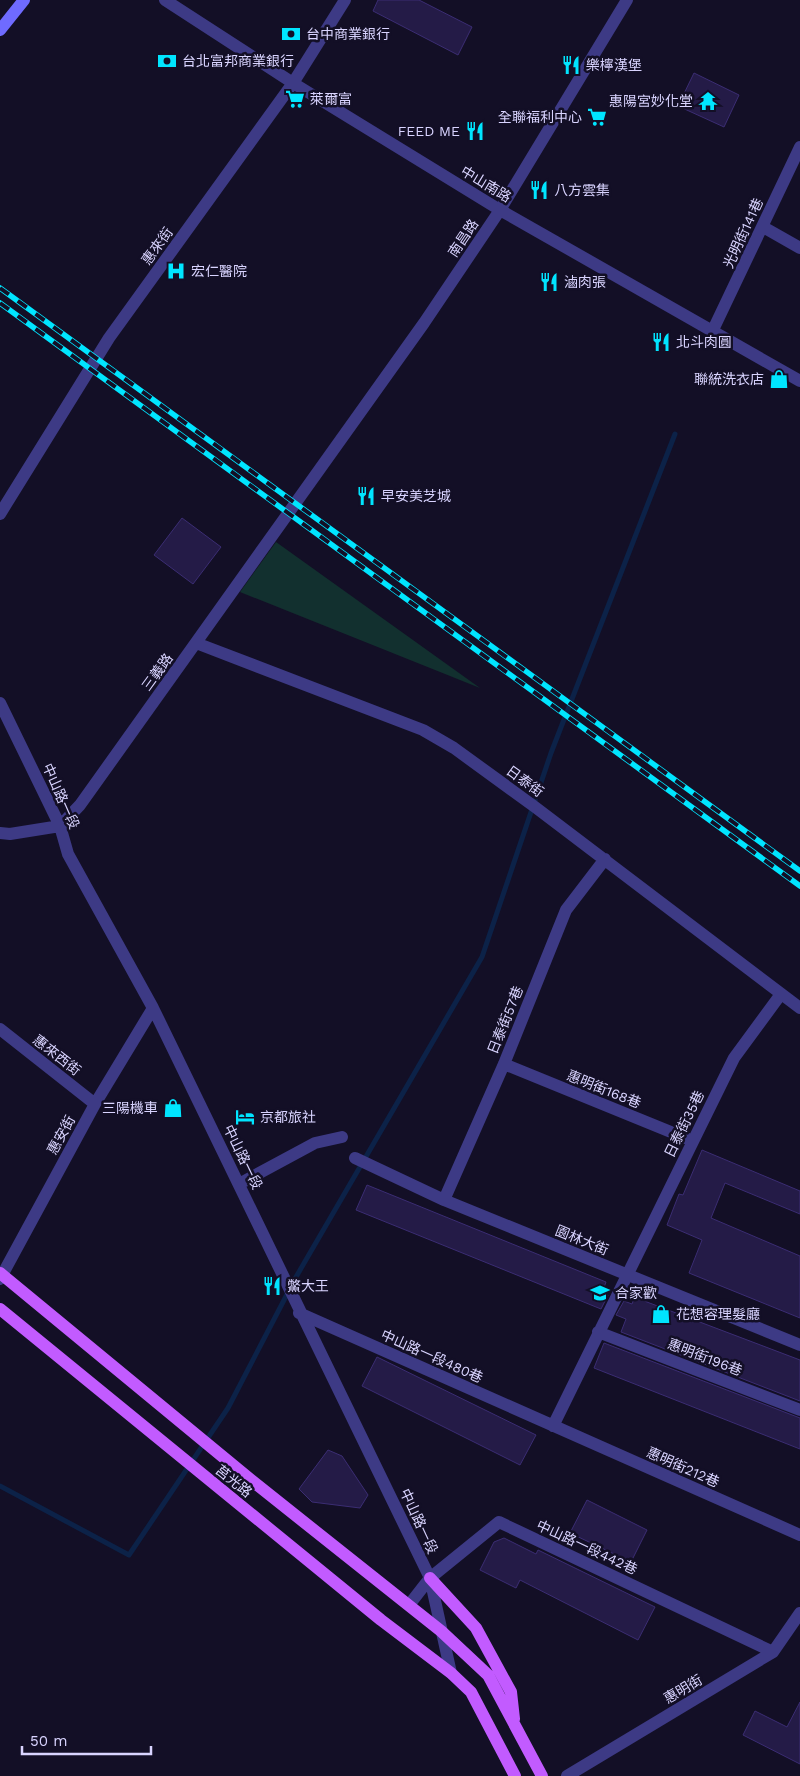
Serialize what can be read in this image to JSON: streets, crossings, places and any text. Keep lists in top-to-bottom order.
{
  "streets": {
    "main road": ["莒光路"],
    "street": [
      "中山南路",
      "光明街141巷",
      "南昌路",
      "惠來街",
      "三義路",
      "日泰街",
      "中山路一段",
      "日泰街57巷",
      "惠來西街",
      "惠明街168巷",
      "日泰街35巷",
      "惠安街",
      "園林大街",
      "中山路一段480巷",
      "惠明街196巷",
      "惠明街212巷",
      "中山路一段442巷",
      "惠明街"
    ]
  },
  "crossings": [
    ["中山南路", "光明街141巷"],
    ["中山南路", "南昌路"],
    ["中山南路", "惠來街"],
    ["南昌路", "三義路"],
    ["三義路", "日泰街"],
    ["三義路", "中山路一段"],
    ["日泰街", "日泰街57巷"],
    ["日泰街", "日泰街35巷"],
    ["中山路一段", "惠安街"],
    ["中山路一段", "中山路一段480巷"],
    ["中山路一段", "莒光路"],
    ["中山路一段", "中山路一段442巷"],
    ["日泰街57巷", "惠明街168巷"],
    ["日泰街57巷", "園林大街"],
    ["惠來西街", "惠安街"],
    ["惠明街168巷", "日泰街35巷"],
    ["日泰街35巷", "園林大街"],
    ["日泰街35巷", "中山路一段480巷"],
    ["日泰街35巷", "惠明街196巷"],
    ["日泰街35巷", "惠明街212巷"],
    ["惠安街", "莒光路"],
    ["中山路一段480巷", "惠明街212巷"],
    ["莒光路", "中山路一段442巷"],
    ["中山路一段442巷", "惠明街"]
  ],
  "places": {
    "bank": ["台中商業銀行", "台北富邦商業銀行"],
    "restaurant": [
      "樂檸漢堡",
      "FEED ME",
      "八方雲集",
      "滷肉張",
      "北斗肉圓",
      "早安美芝城",
      "鱉大王"
    ],
    "supermarket": ["萊爾富", "全聯福利中心"],
    "temple": ["惠陽宮妙化堂"],
    "hospital": ["宏仁醫院"],
    "shop": ["聯統洗衣店", "三陽機車", "花想容理髮廳"],
    "hotel": ["京都旅社"],
    "school or university": ["合家歡"]
  },
  "scale_bar": "50 m"
}
